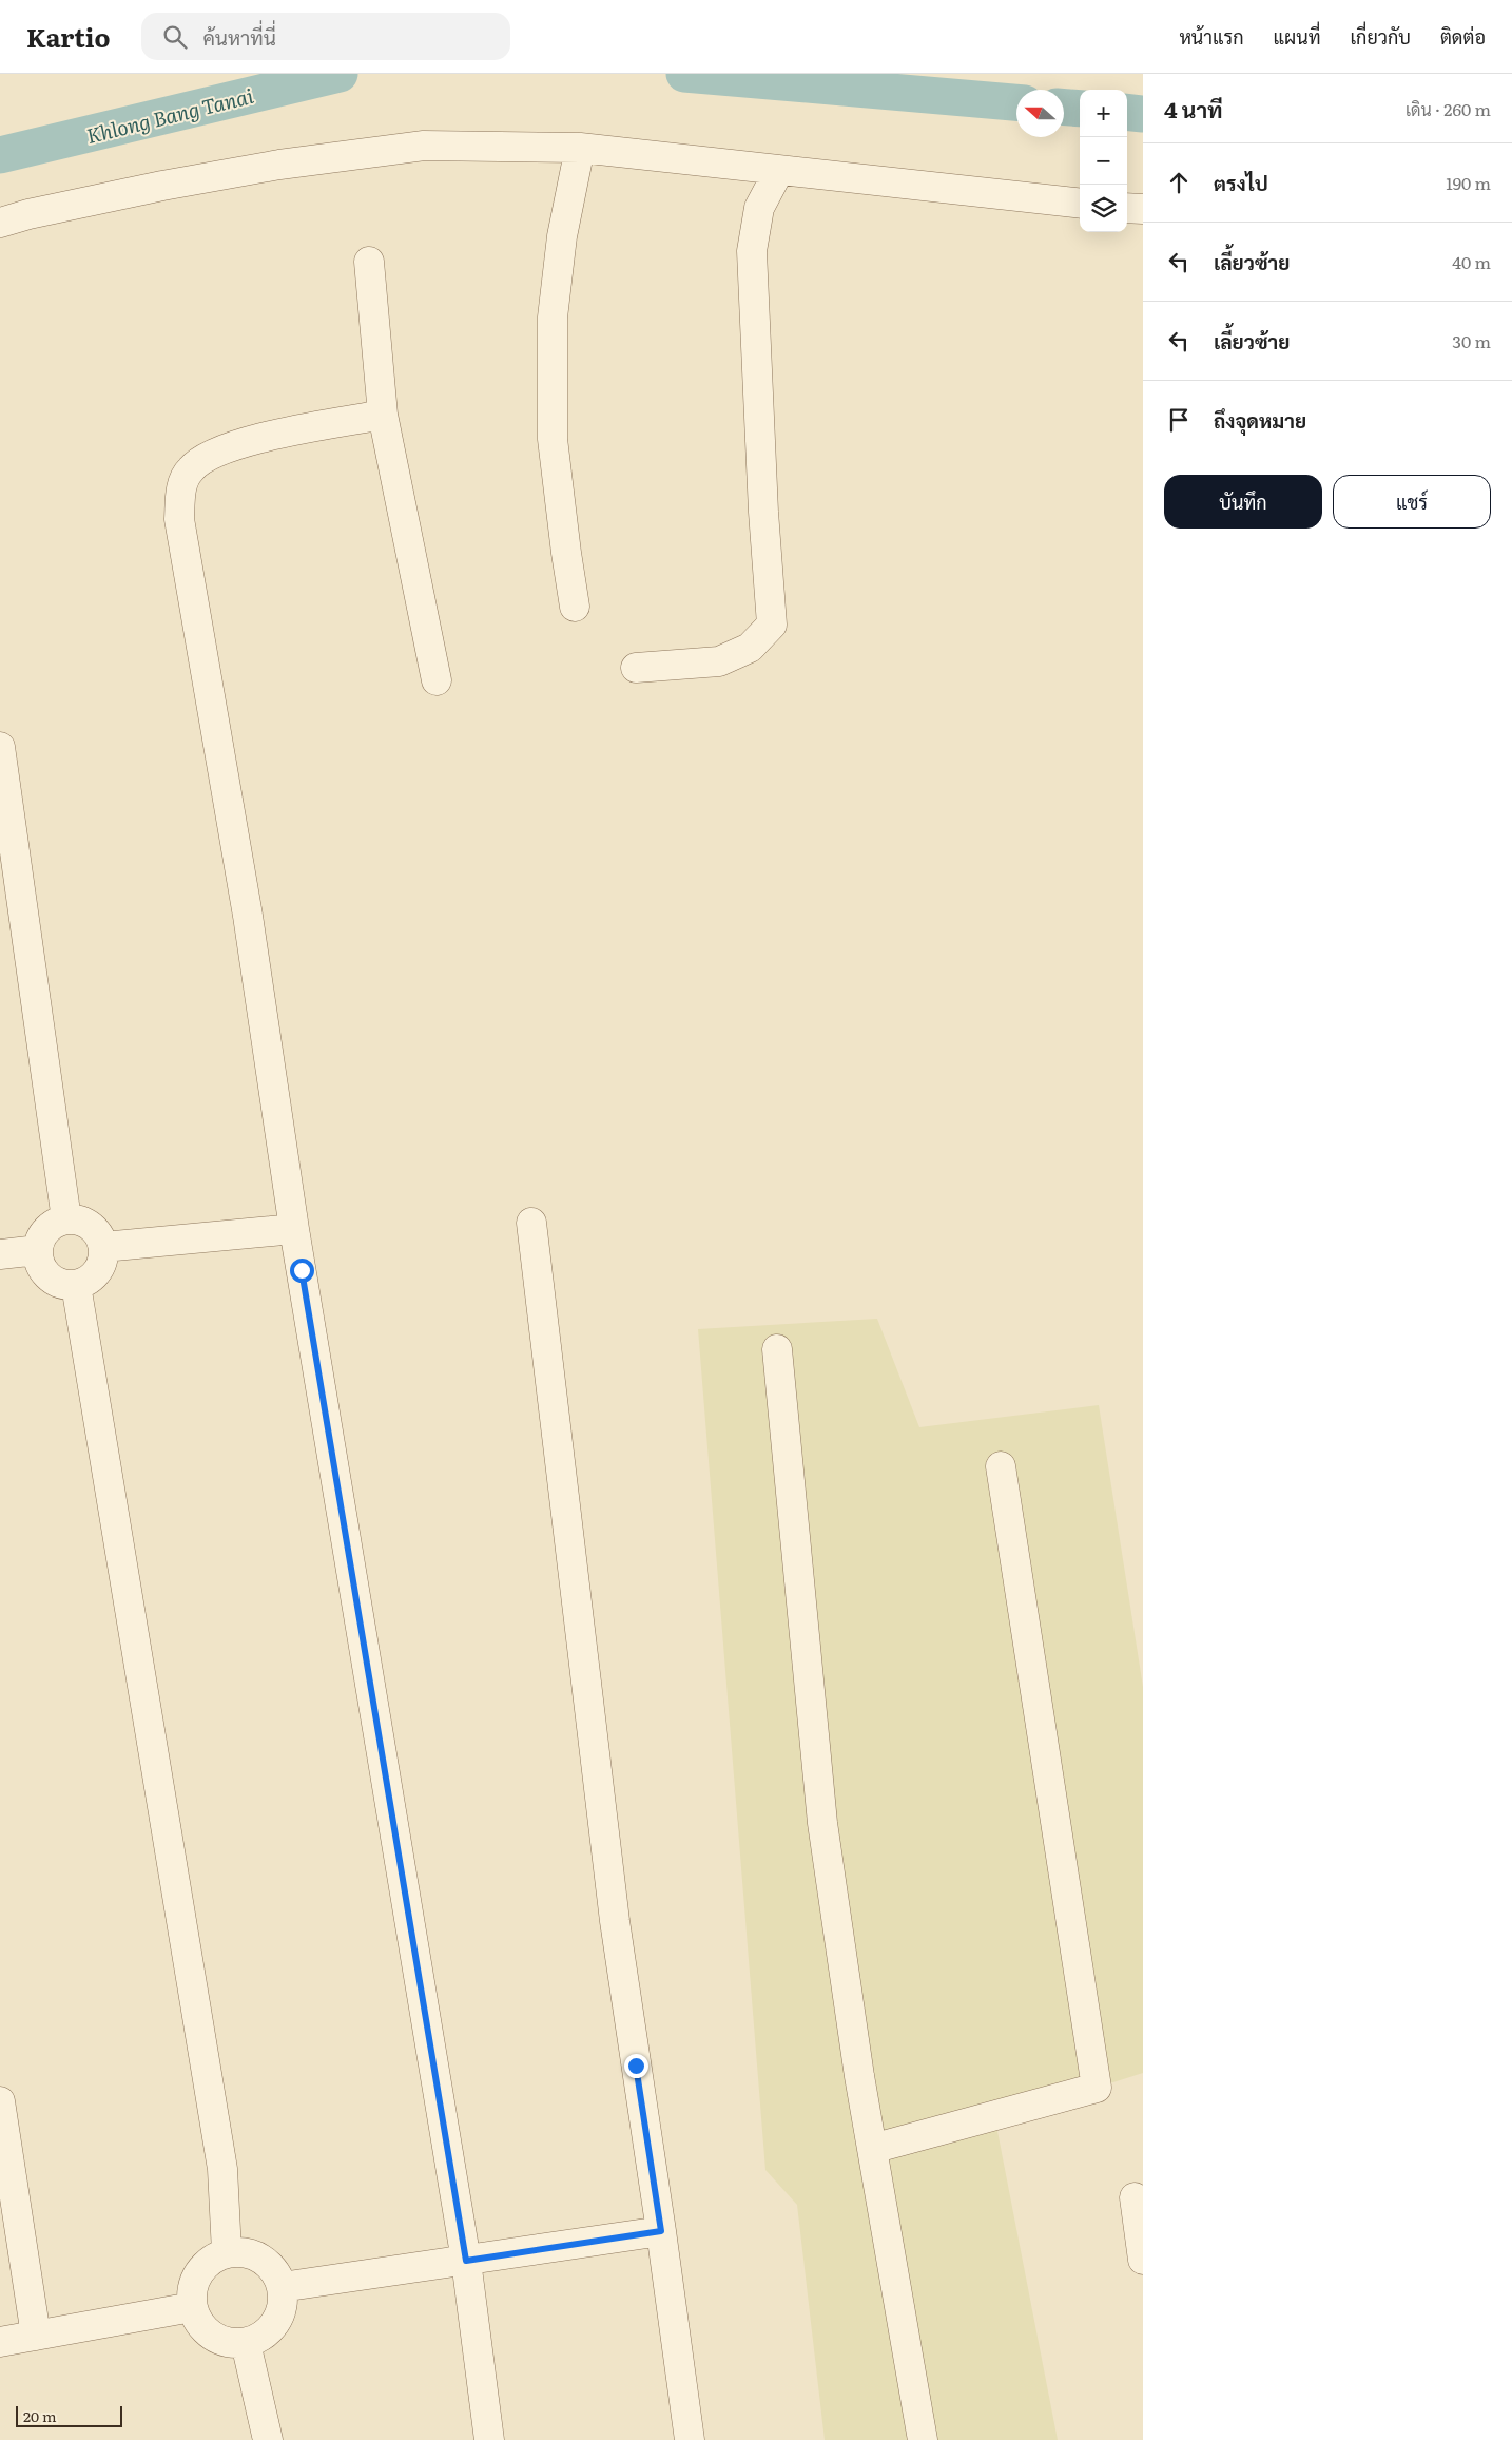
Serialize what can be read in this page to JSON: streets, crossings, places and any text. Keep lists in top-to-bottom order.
{
  "water": ["Khlong Bang Tanai"],
  "scale_bar": "20 m",
  "north": "left",
  "page": {
    "header": "Kartio",
    "search": "ค้นหาที่นี่",
    "nav": [
      "หน้าแรก",
      "แผนที่",
      "เกี่ยวกับ",
      "ติดต่อ"
    ],
    "heading": ["4 นาที", "เดิน · 260 m"],
    "map_buttons": ["+", "−"],
    "list": [
      ["ตรงไป", "190 m"],
      ["เลี้ยวซ้าย", "40 m"],
      ["เลี้ยวซ้าย", "30 m"],
      "ถึงจุดหมาย"
    ],
    "buttons": ["บันทึก", "แชร์"],
    "scale": "20 m"
  }
}
